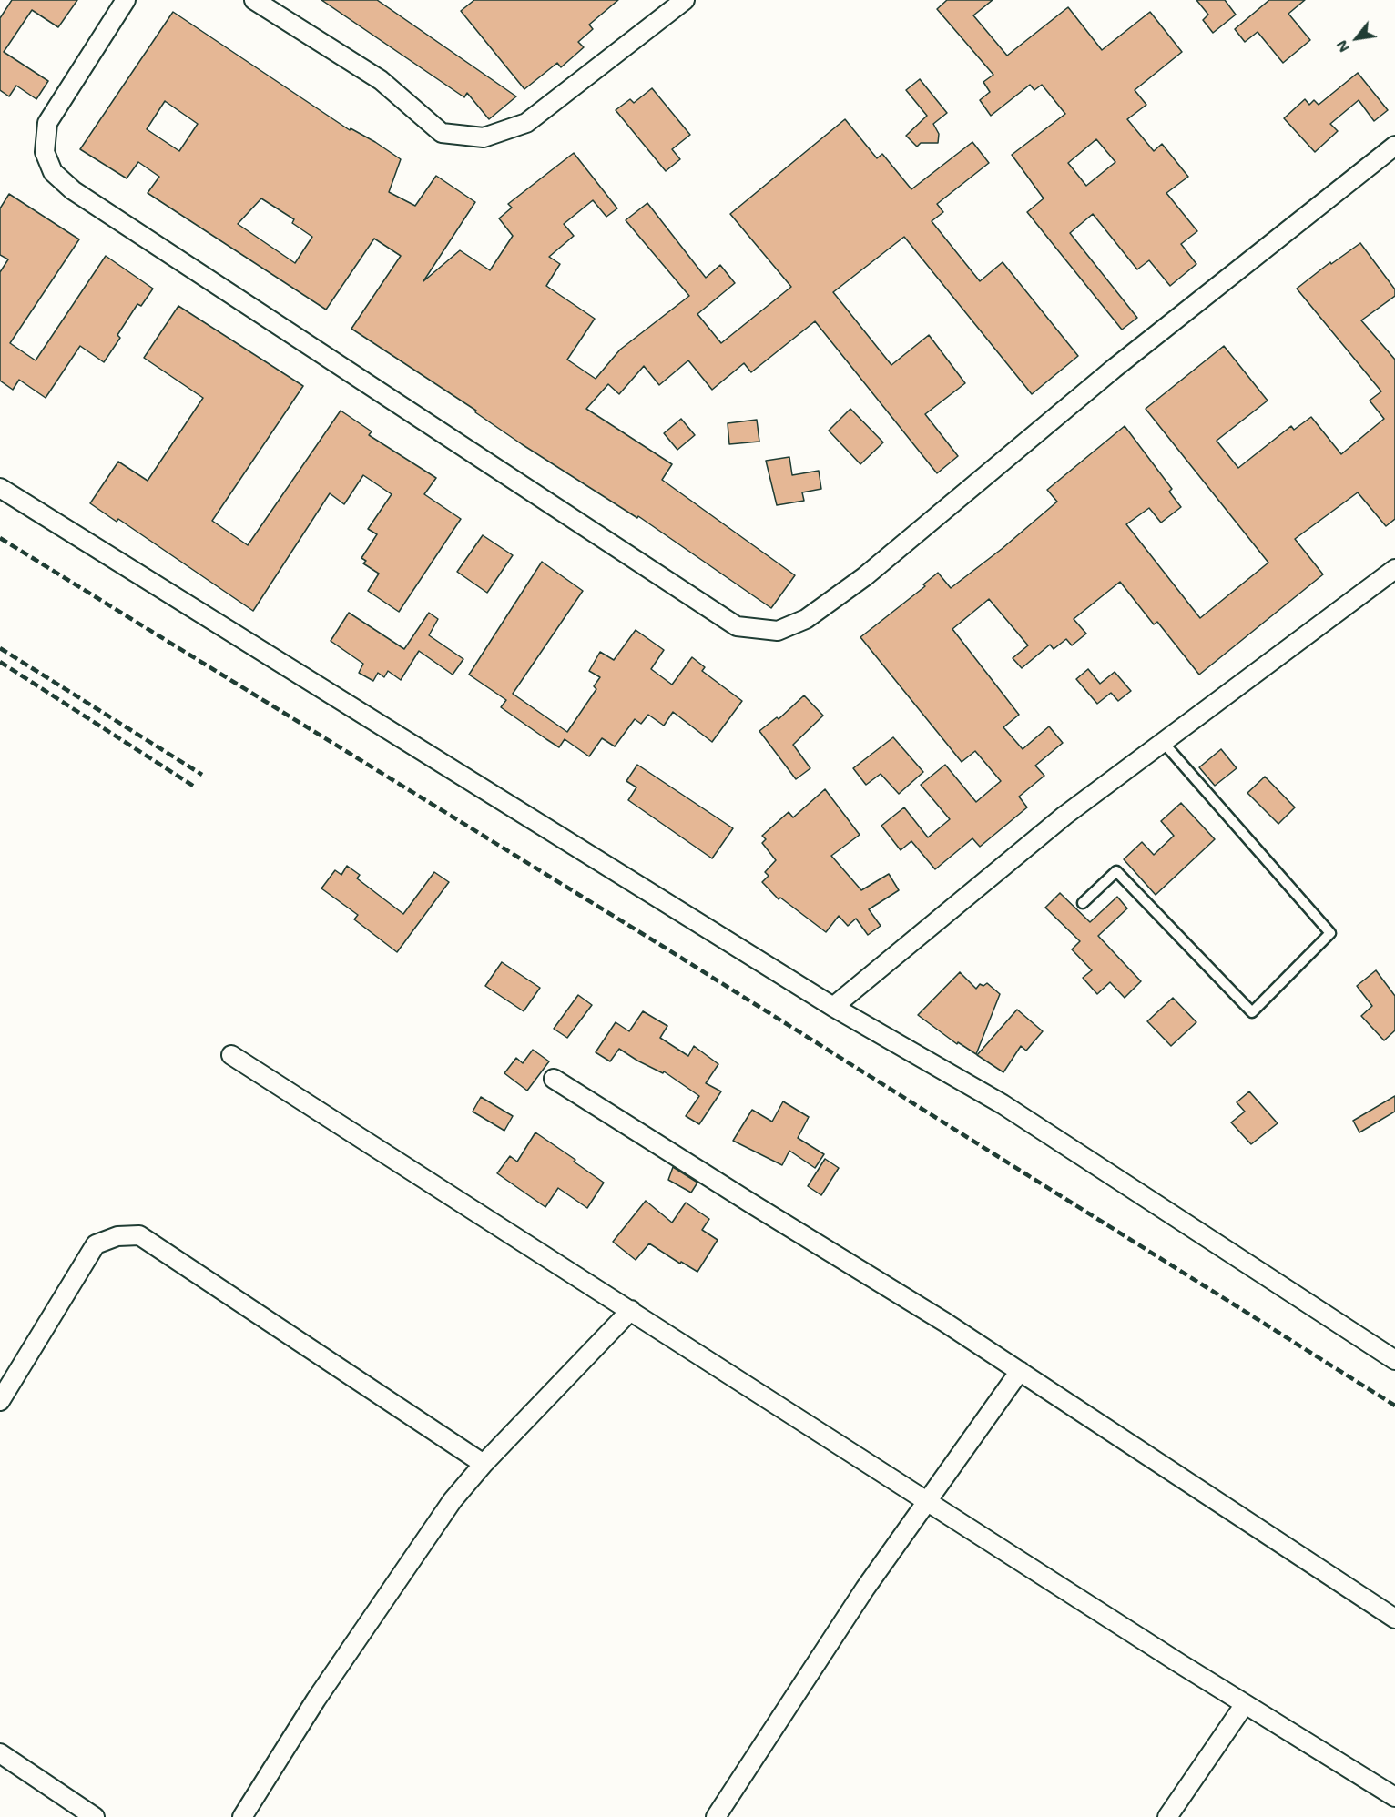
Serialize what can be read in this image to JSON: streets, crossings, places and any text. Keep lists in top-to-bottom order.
{
  "north": "bottom left"
}
